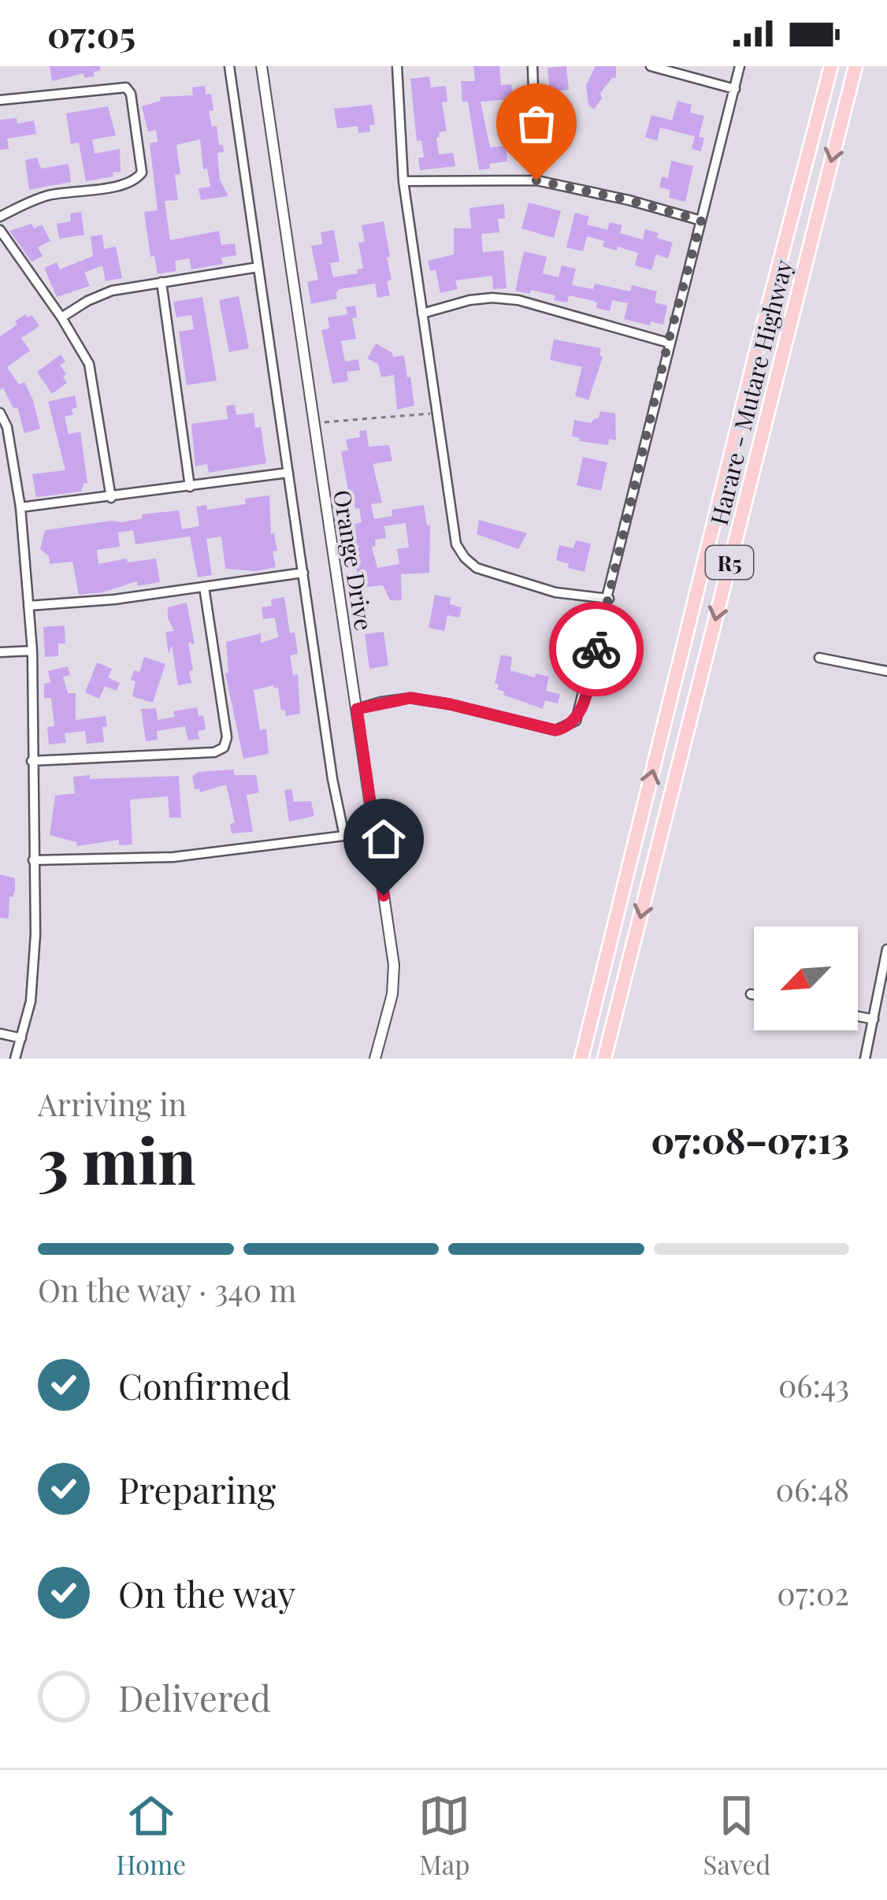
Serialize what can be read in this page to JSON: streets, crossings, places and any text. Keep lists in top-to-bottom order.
{
  "streets": {
    "highway": ["Harare - Mutare Highway", "R5"],
    "street": ["Orange Drive"]
  },
  "north": "bottom left",
  "page": {
    "status": "07:05",
    "heading": ["3 min", "Arriving in", "07:08–07:13"],
    "bar": "On the way · 340 m",
    "list": [
      ["Confirmed", "06:43"],
      ["Preparing", "06:48"],
      ["On the way", "07:02"],
      "Delivered"
    ],
    "tabs": ["Home", "Map", "Saved"]
  }
}
